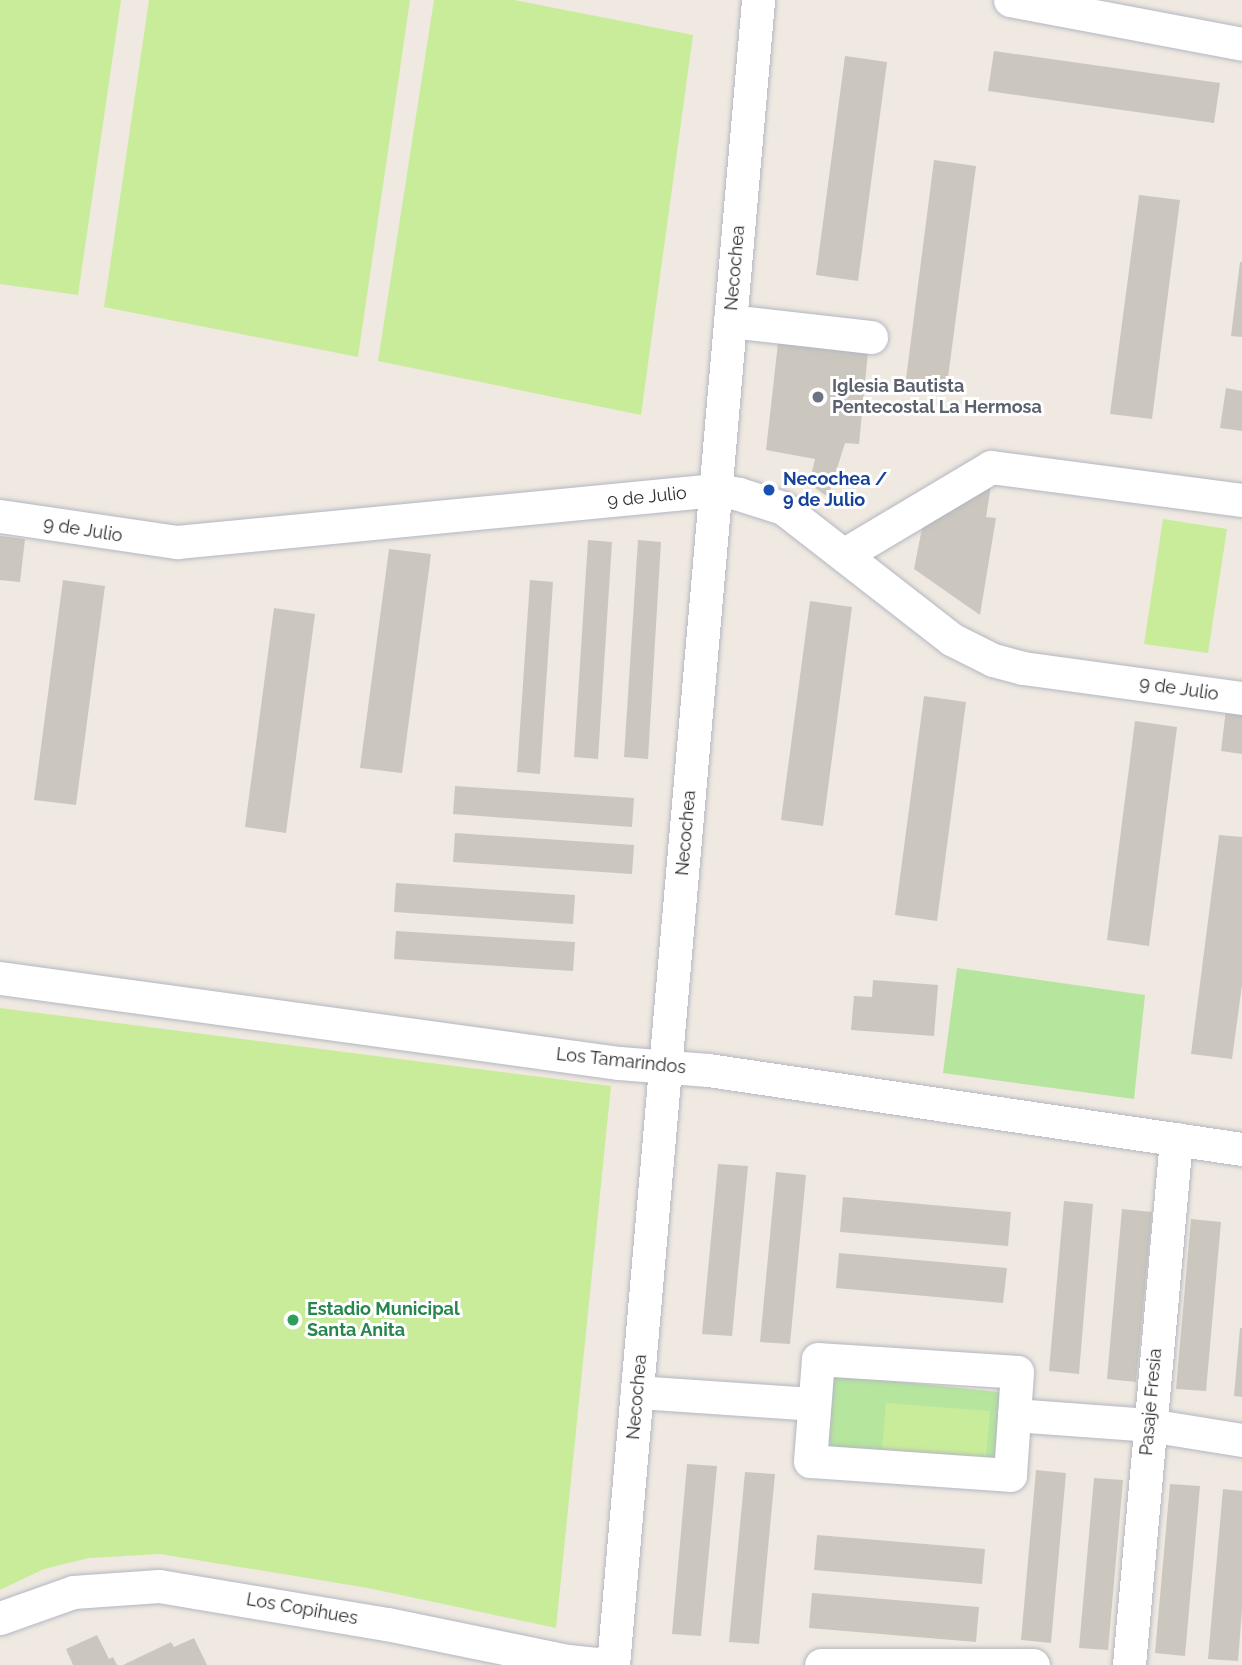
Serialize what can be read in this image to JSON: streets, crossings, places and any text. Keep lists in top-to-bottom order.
{
  "streets": {
    "street": [
      "Necochea",
      "9 de Julio",
      "Los Tamarindos",
      "Pasaje Fresia",
      "Los Copihues"
    ]
  },
  "crossings": [
    ["Necochea", "9 de Julio"],
    ["Necochea", "Los Tamarindos"],
    ["Los Tamarindos", "Pasaje Fresia"]
  ],
  "places": ["Iglesia Bautista Pentecostal La Hermosa", "Necochea / 9 de Julio", "Estadio Municipal Santa Anita"]
}
